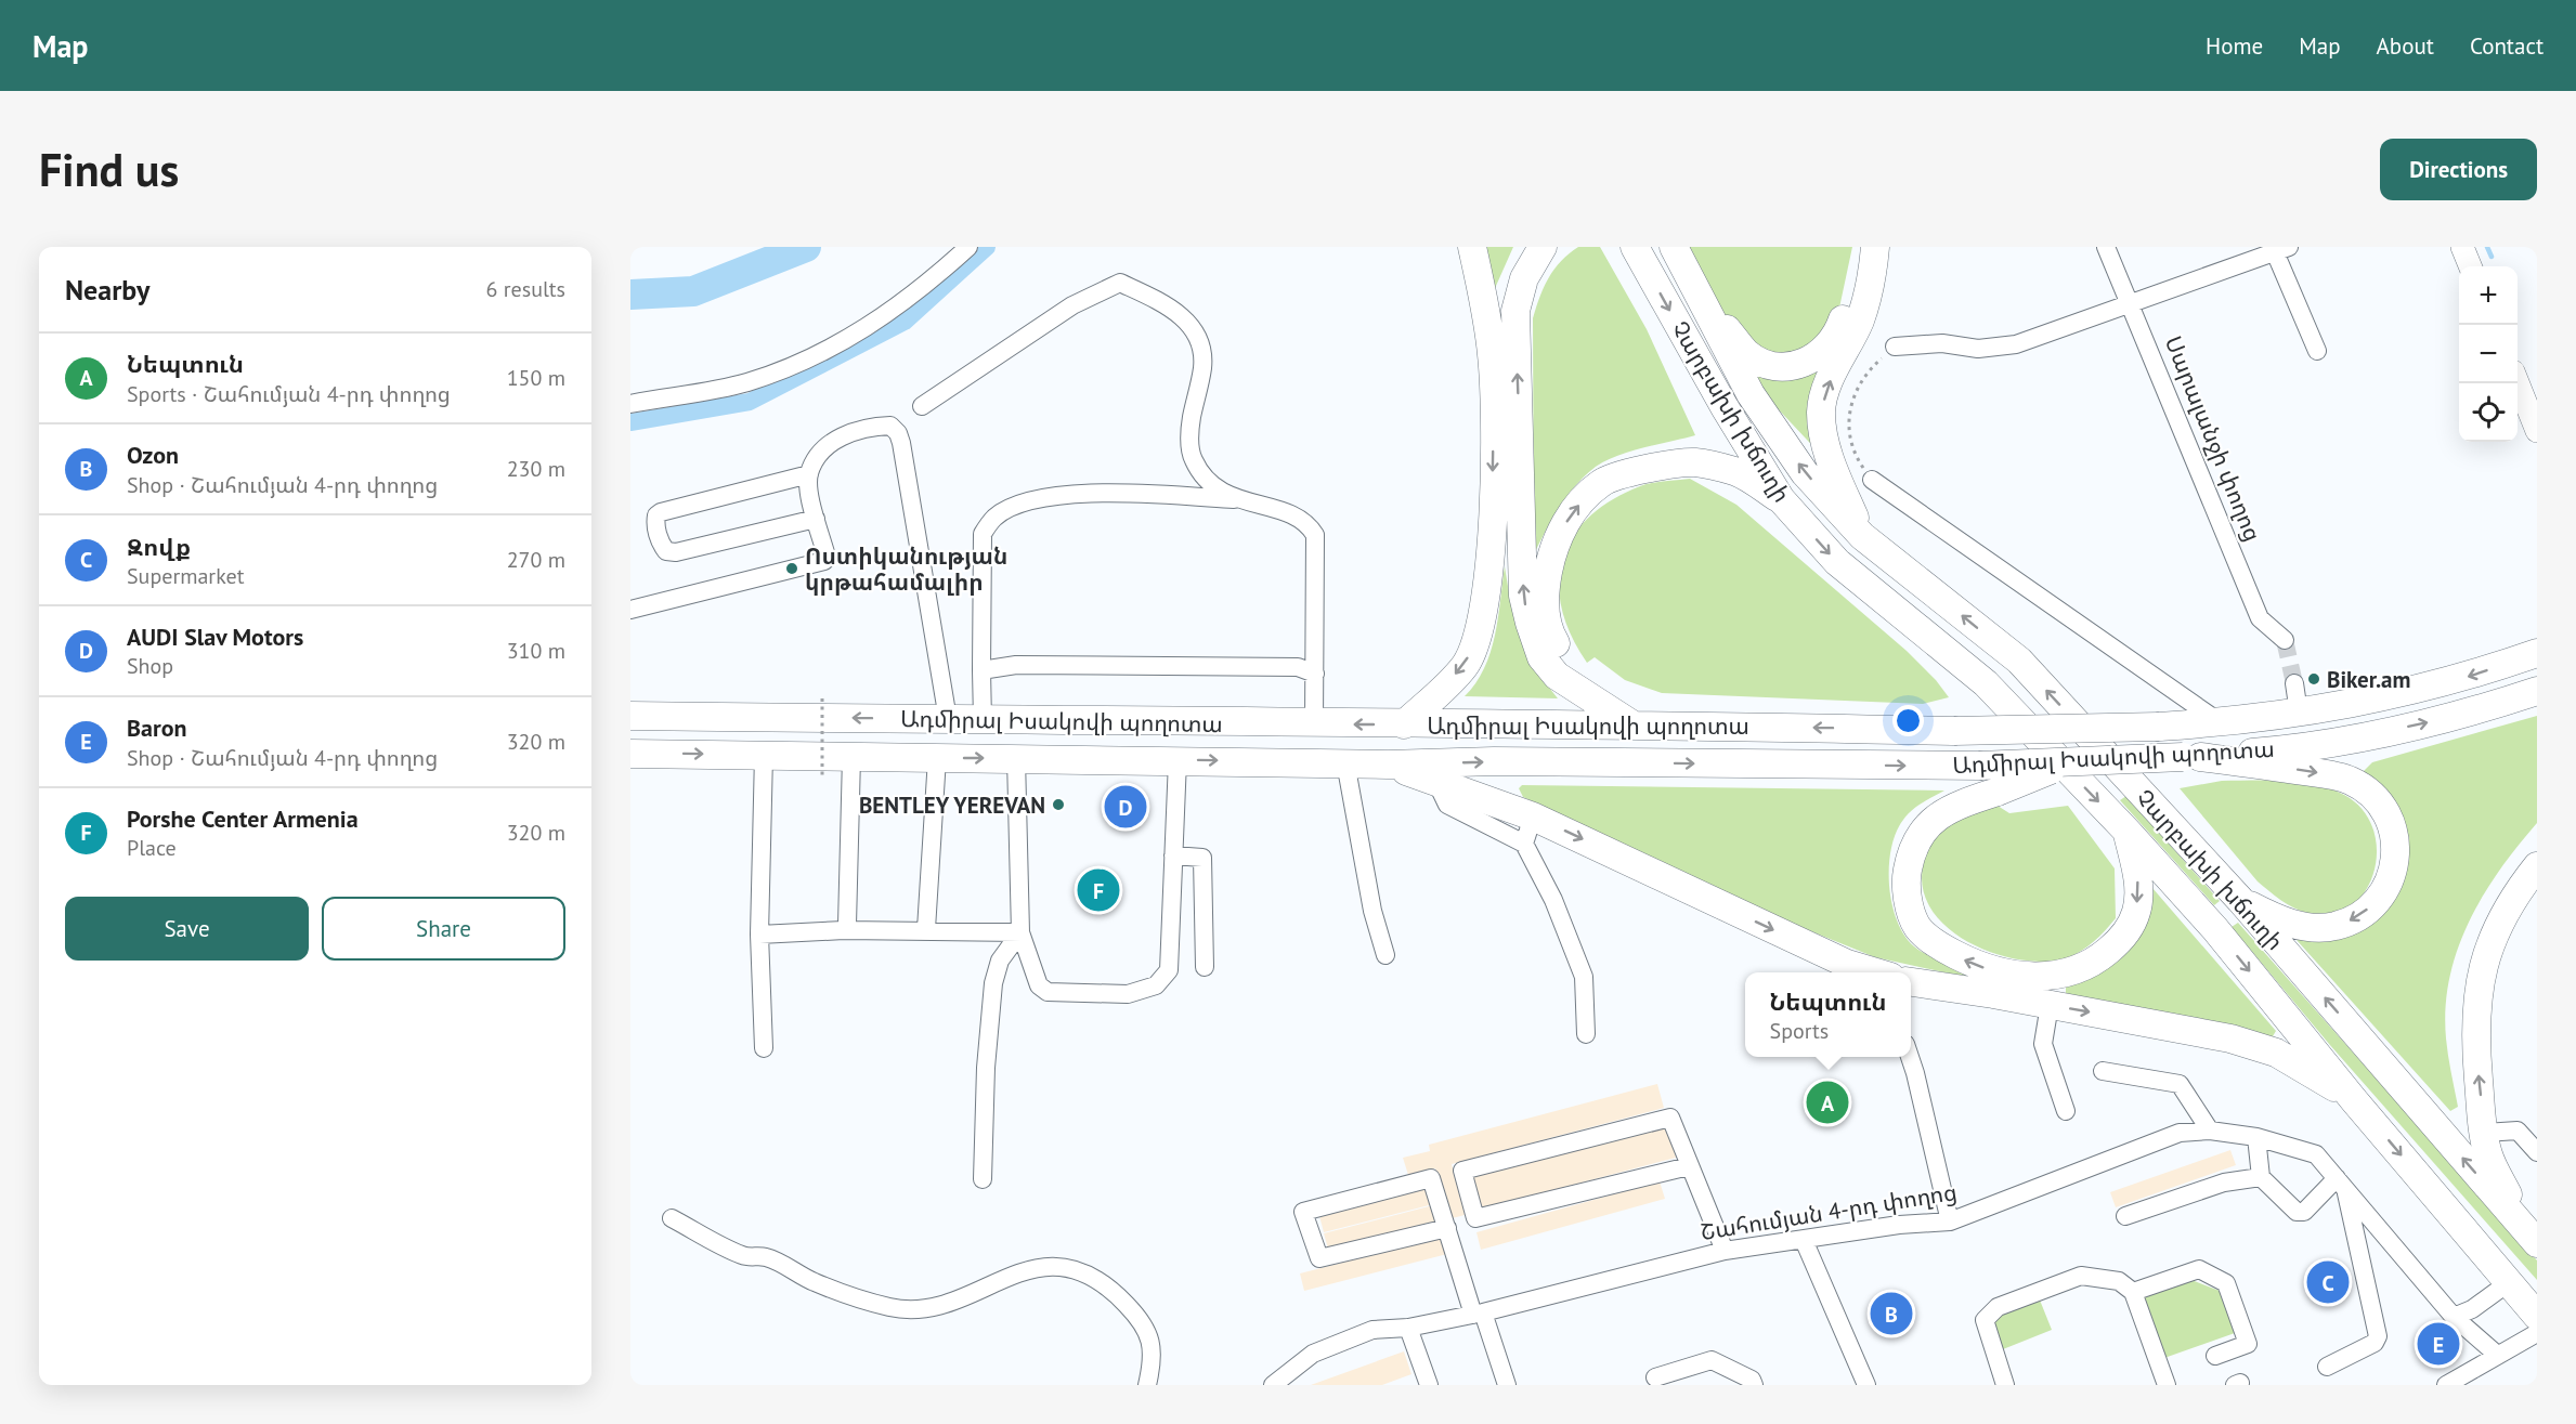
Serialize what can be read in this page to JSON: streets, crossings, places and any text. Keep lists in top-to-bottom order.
{
  "streets": {
    "highway": ["Չարբախի խճուղի", "Ադմիրալ Իսակովի պողոտա"],
    "street": ["Սարալանջի փողոց", "Շահումյան 4-րդ փողոց"]
  },
  "places": ["Ոստիկանության կրթահամալիր", "Biker.am", "BENTLEY YEREVAN"],
  "page": {
    "header": "Map",
    "nav": [
      "Home",
      "Map",
      "About",
      "Contact"
    ],
    "buttons": [
      "Directions",
      ["Save", "Share"]
    ],
    "title": "Find us",
    "heading": ["Nearby", "6 results"],
    "map_buttons": ["+", "−"],
    "list": [
      {
        "mark": "A",
        "name": "Նեպտուն",
        "note": "Sports · Շահումյան 4-րդ փողոց",
        "value": "150 m"
      },
      {
        "mark": "B",
        "name": "Ozon",
        "note": "Shop · Շահումյան 4-րդ փողոց",
        "value": "230 m"
      },
      {
        "mark": "C",
        "name": "Զովք",
        "note": "Supermarket",
        "value": "270 m"
      },
      {
        "mark": "D",
        "name": "AUDI Slav Motors",
        "note": "Shop",
        "value": "310 m"
      },
      {
        "mark": "E",
        "name": "Baron",
        "note": "Shop · Շահումյան 4-րդ փողոց",
        "value": "320 m"
      },
      {
        "mark": "F",
        "name": "Porshe Center Armenia",
        "note": "Place",
        "value": "320 m"
      }
    ],
    "pins": [
      "D",
      "F",
      "A",
      "C",
      "B",
      "E"
    ],
    "popup": ["Նեպտուն", "Sports"]
  }
}
